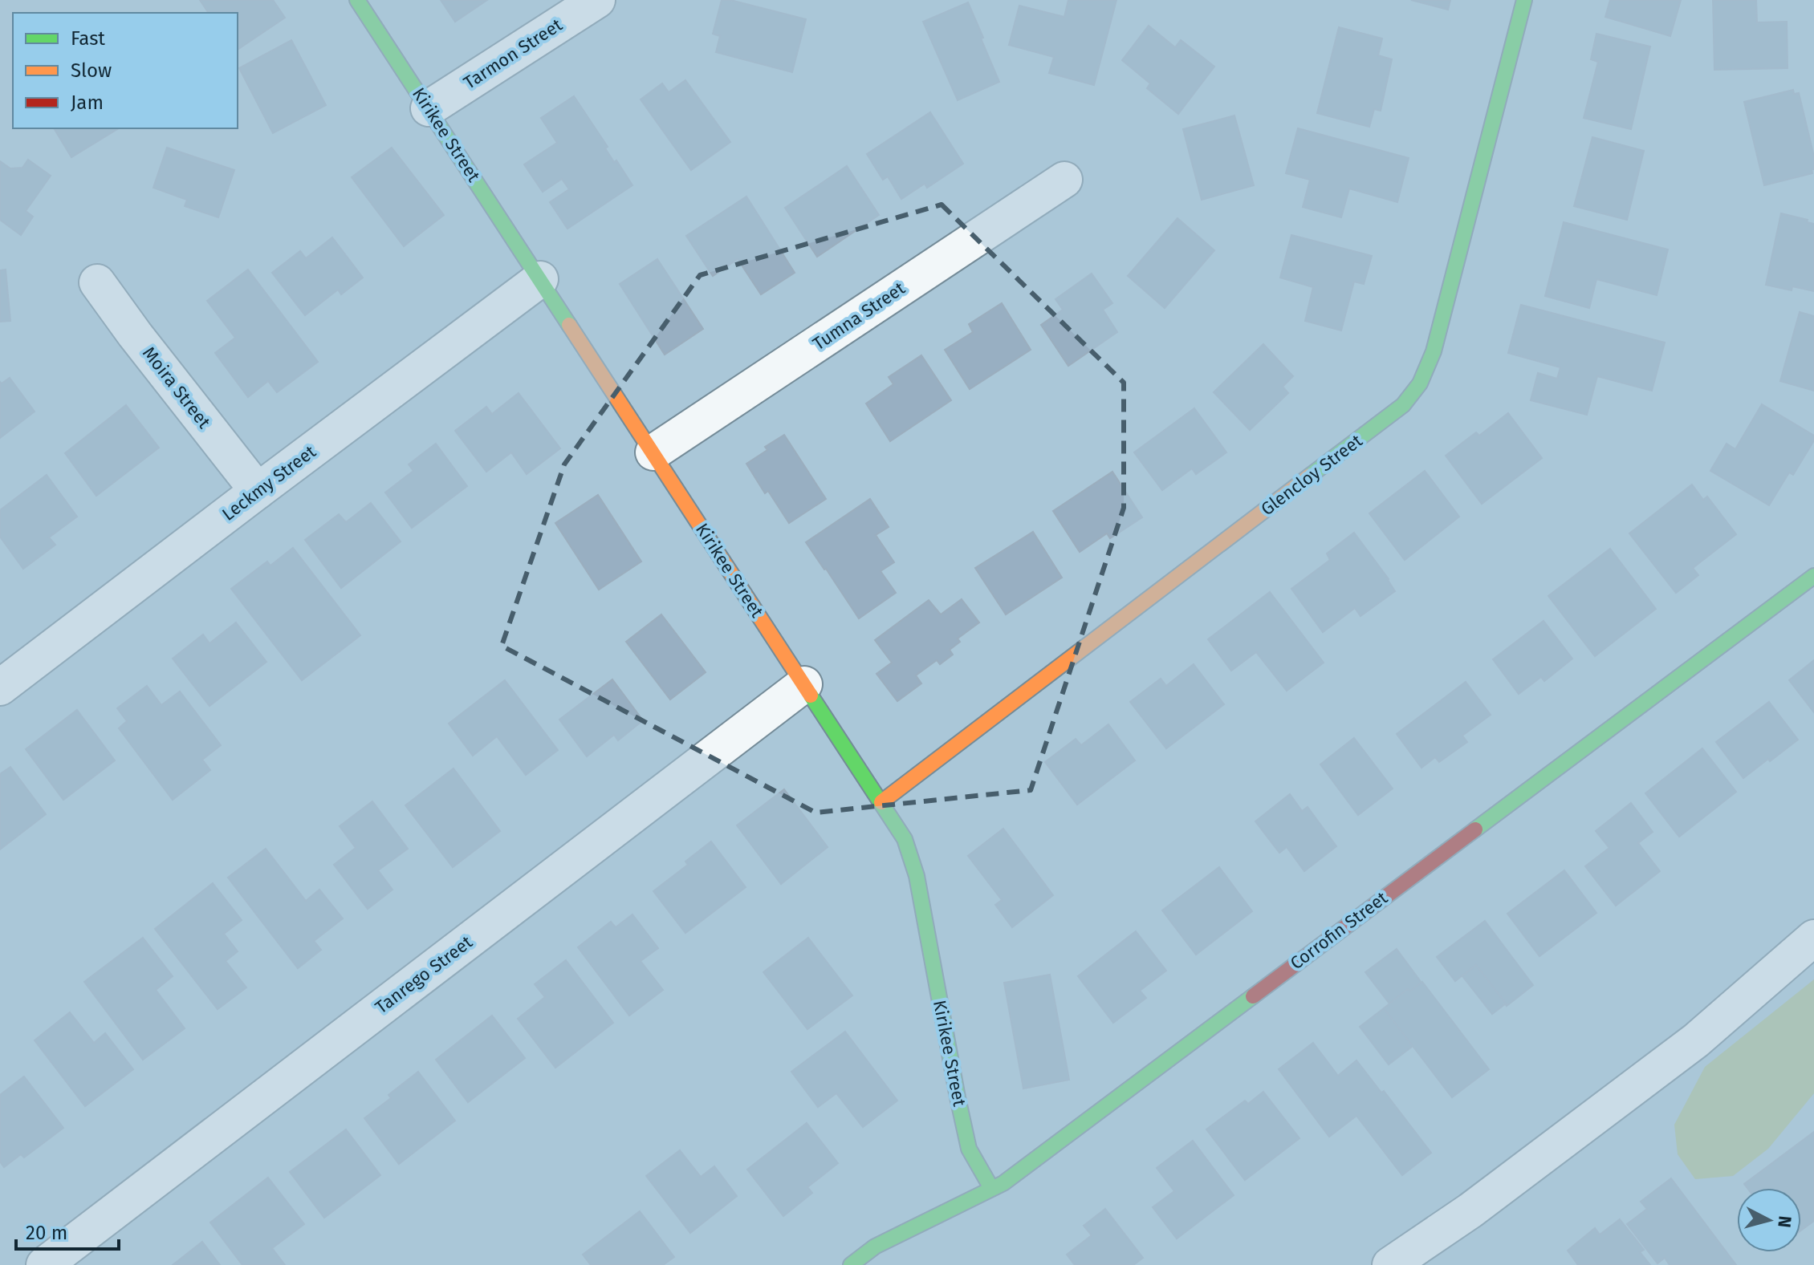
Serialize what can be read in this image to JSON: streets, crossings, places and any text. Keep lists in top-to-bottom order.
{
  "streets": {
    "street": [
      "Tarmon Street",
      "Kirikee Street",
      "Tumna Street",
      "Moira Street",
      "Glencloy Street",
      "Leckmy Street",
      "Corrofin Street",
      "Tanrego Street"
    ]
  },
  "crossings": [
    ["Tarmon Street", "Kirikee Street"],
    ["Kirikee Street", "Tumna Street"],
    ["Kirikee Street", "Glencloy Street"],
    ["Kirikee Street", "Leckmy Street"],
    ["Kirikee Street", "Corrofin Street"],
    ["Kirikee Street", "Tanrego Street"],
    ["Moira Street", "Leckmy Street"]
  ],
  "legend": ["Fast", "Slow", "Jam"],
  "scale_bar": "20 m",
  "north": "right"
}
